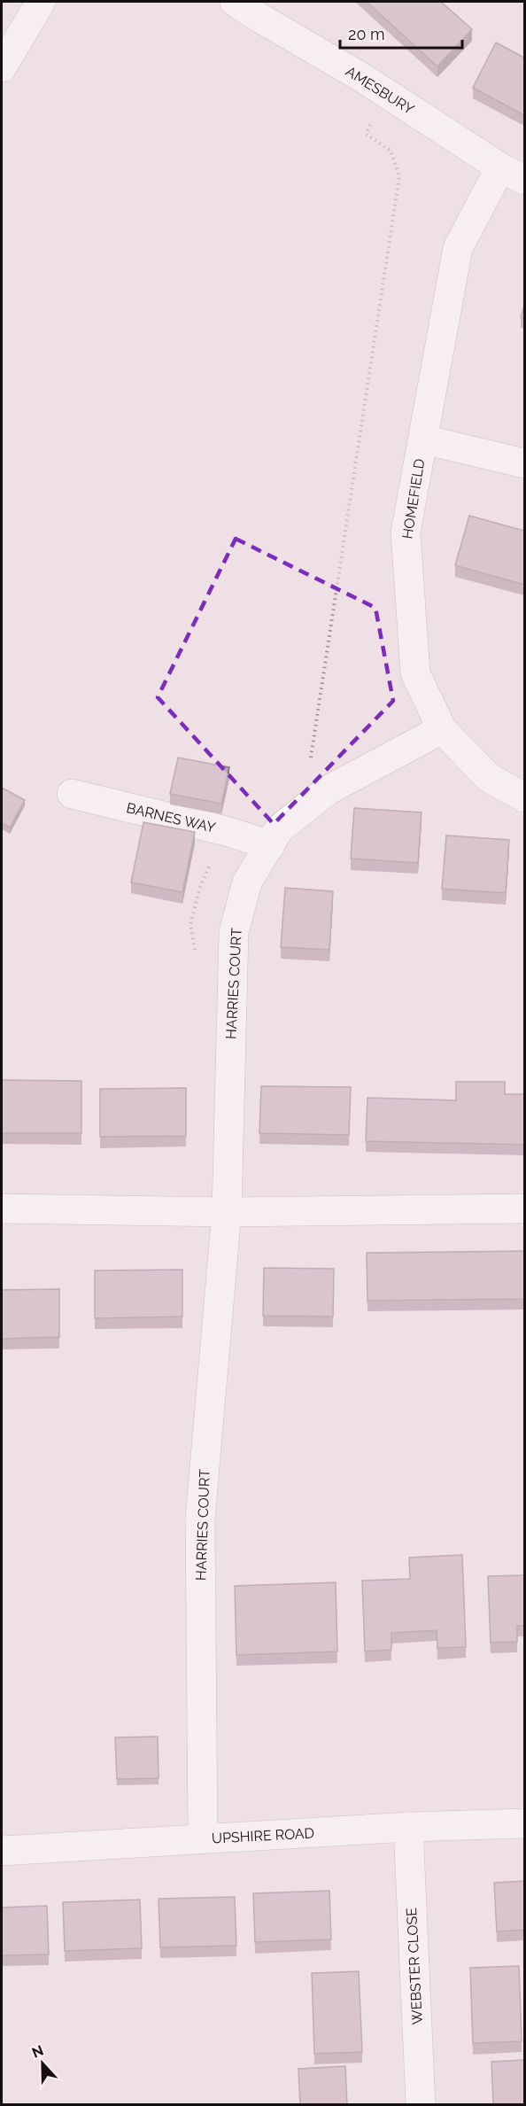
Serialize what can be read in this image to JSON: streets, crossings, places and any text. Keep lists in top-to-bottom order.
{
  "streets": {
    "street": [
      "AMESBURY",
      "HOMEFIELD",
      "BARNES WAY",
      "HARRIES COURT",
      "UPSHIRE ROAD",
      "WEBSTER CLOSE"
    ]
  },
  "crossings": [
    ["AMESBURY", "HOMEFIELD"],
    ["HOMEFIELD", "HARRIES COURT"],
    ["BARNES WAY", "HARRIES COURT"],
    ["HARRIES COURT", "UPSHIRE ROAD"],
    ["UPSHIRE ROAD", "WEBSTER CLOSE"]
  ],
  "scale_bar": "20 m",
  "north": "top"
}
